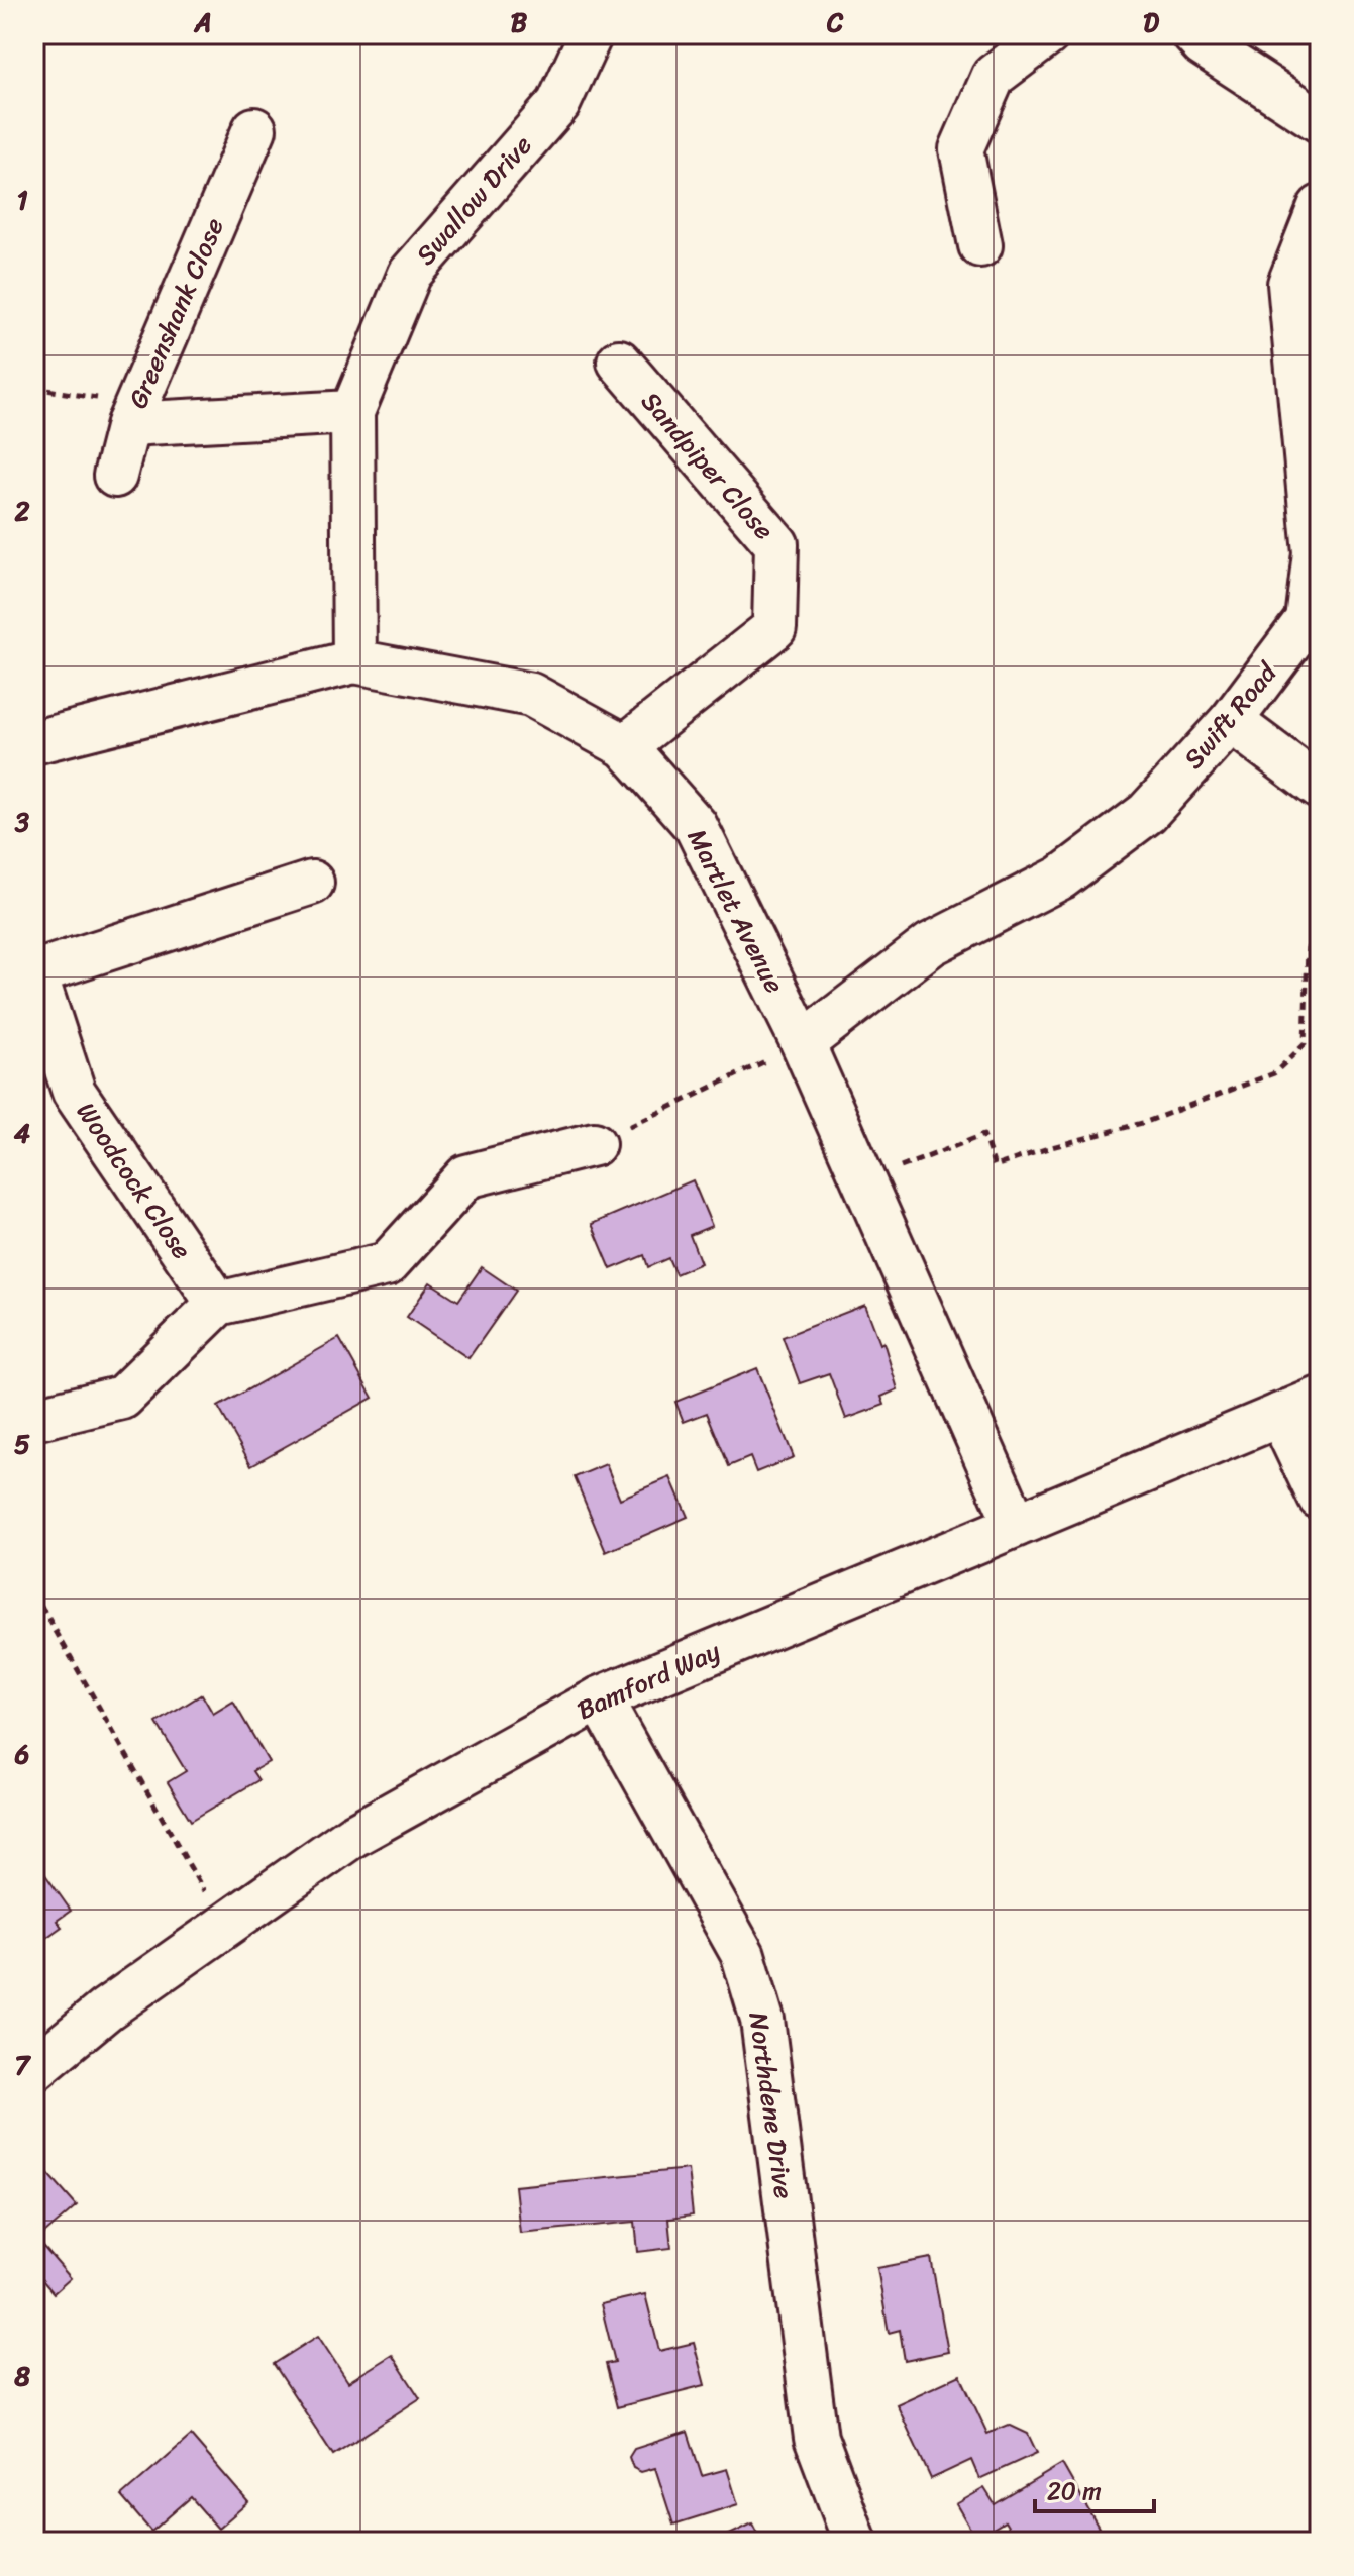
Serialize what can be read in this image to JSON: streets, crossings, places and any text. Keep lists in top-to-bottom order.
{
  "streets": {
    "street": [
      "Swallow Drive",
      "Greenshank Close",
      "Sandpiper Close",
      "Swift Road",
      "Martlet Avenue",
      "Woodcock Close",
      "Bamford Way",
      "Northdene Drive"
    ]
  },
  "crossings": [
    ["Swallow Drive", "Greenshank Close"],
    ["Swallow Drive", "Martlet Avenue"],
    ["Sandpiper Close", "Martlet Avenue"],
    ["Swift Road", "Martlet Avenue"],
    ["Martlet Avenue", "Bamford Way"],
    ["Bamford Way", "Northdene Drive"]
  ],
  "scale_bar": "20 m",
  "grid": {
    "columns": [
      "A",
      "B",
      "C",
      "D"
    ],
    "rows": [
      "1",
      "2",
      "3",
      "4",
      "5",
      "6",
      "7",
      "8"
    ]
  }
}
